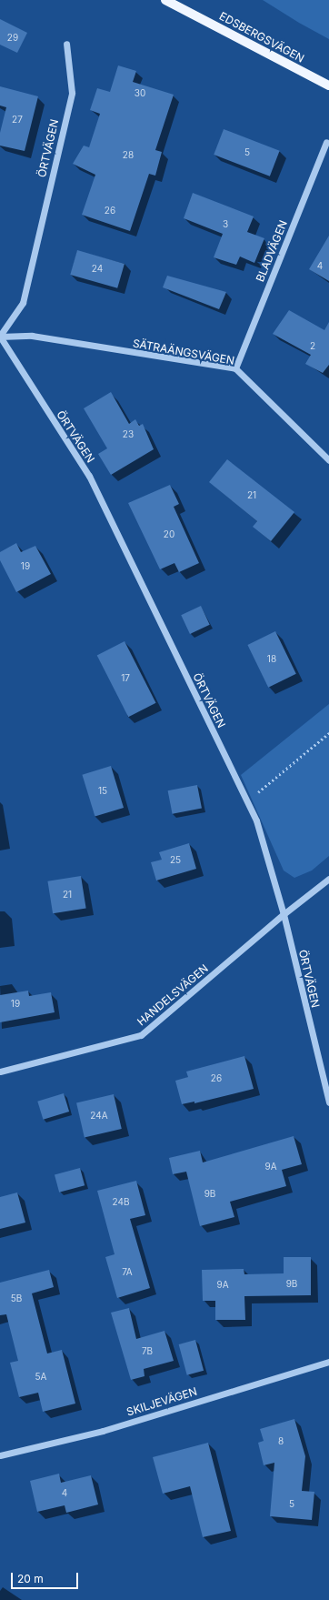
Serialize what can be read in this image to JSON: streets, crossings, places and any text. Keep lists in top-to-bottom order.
{
  "streets": {
    "main road": ["EDSBERGSVÄGEN"],
    "street": [
      "ÖRTVÄGEN",
      "BLADVÄGEN",
      "SÄTRAÄNGSVÄGEN",
      "HANDELSVÄGEN",
      "SKILJEVÄGEN"
    ]
  },
  "crossings": [
    ["ÖRTVÄGEN", "SÄTRAÄNGSVÄGEN"],
    ["ÖRTVÄGEN", "HANDELSVÄGEN"],
    ["BLADVÄGEN", "SÄTRAÄNGSVÄGEN"]
  ],
  "house_numbers": [
    "29",
    "30",
    "27",
    "5",
    "28",
    "26",
    "3",
    "4",
    "24",
    "2",
    "23",
    "21",
    "20",
    "19",
    "18",
    "17",
    "15",
    "25",
    "21",
    "19",
    "26",
    "24A",
    "9A",
    "9B",
    "24B",
    "7A",
    "9B",
    "9A",
    "5B",
    "7B",
    "5A",
    "8",
    "4",
    "5"
  ],
  "scale_bar": "20 m"
}
